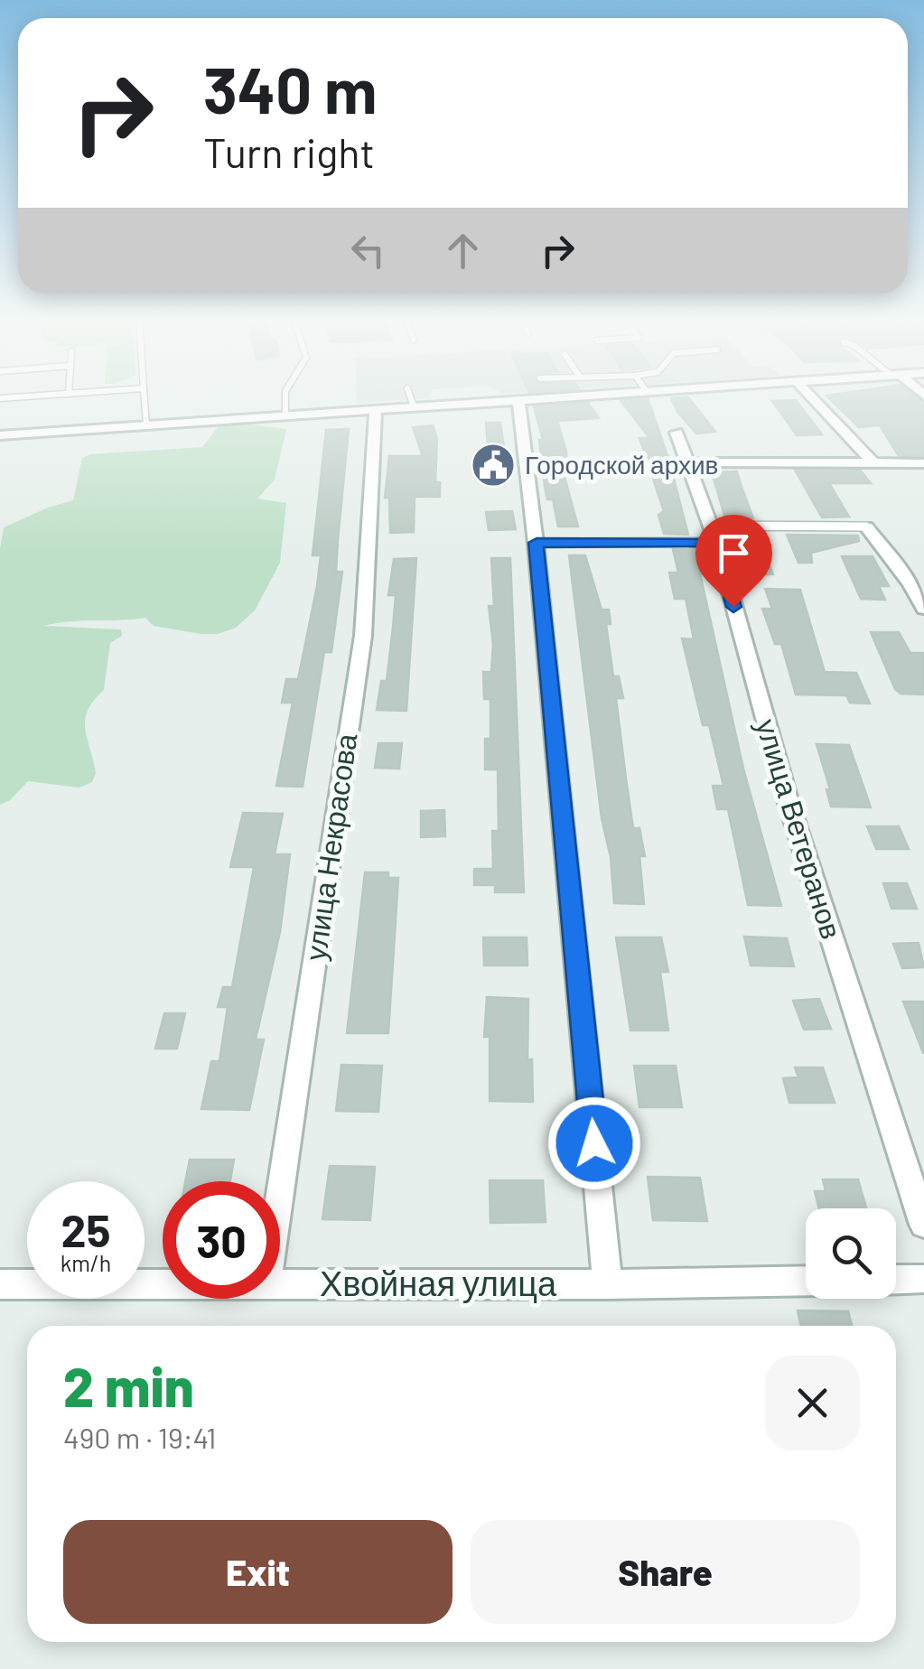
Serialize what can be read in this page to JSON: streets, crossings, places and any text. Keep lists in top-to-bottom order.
{
  "streets": {
    "street": ["улица Ветеранов", "улица Некрасова", "Хвойная улица"]
  },
  "places": {
    "public building": ["Городской архив"]
  },
  "page": {
    "turn": ["340 m", "Turn right"],
    "speed": "25 km/h",
    "limit": "30",
    "heading": ["2 min", "490 m · 19:41"],
    "buttons": ["Exit", "Share"]
  }
}
